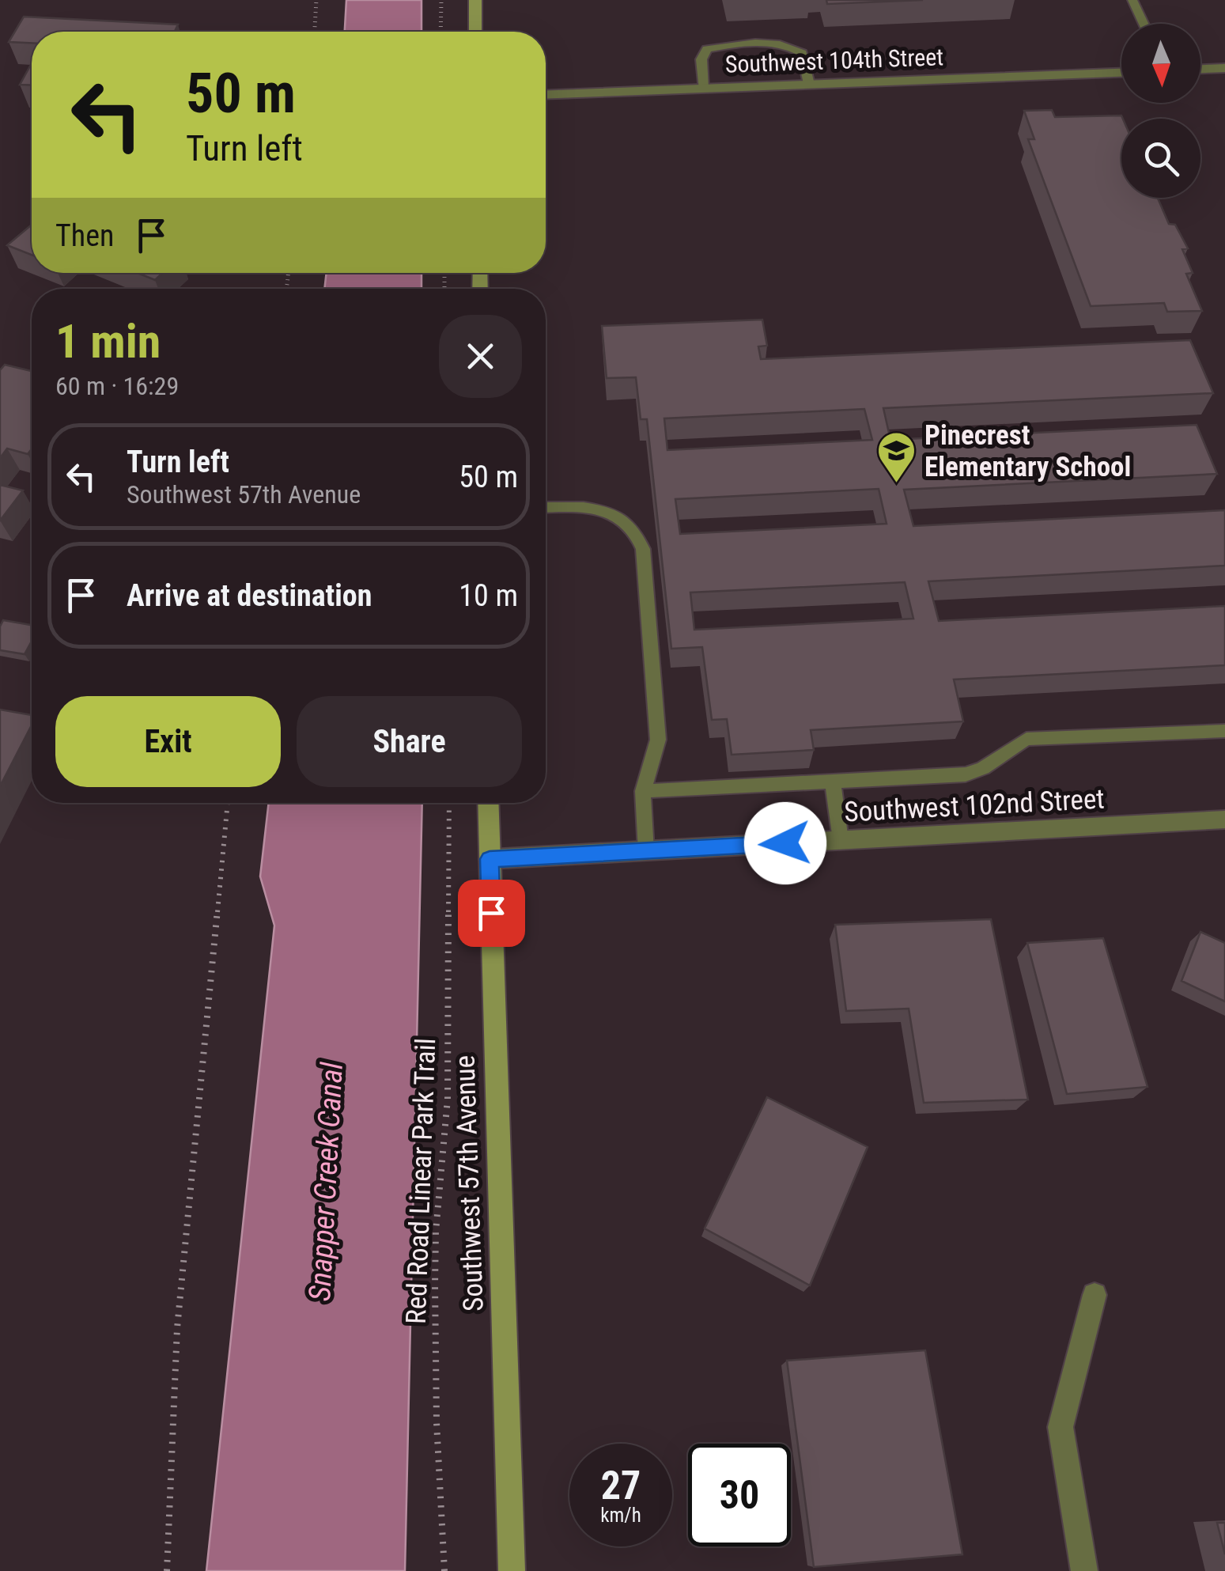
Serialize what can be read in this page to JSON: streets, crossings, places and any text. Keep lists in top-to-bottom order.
{
  "streets": {
    "main road": ["Southwest 57th Avenue"],
    "street": ["Southwest 104th Street", "Southwest 102nd Street"],
    "path": ["Red Road Linear Park Trail"]
  },
  "crossings": [
    ["Southwest 102nd Street", "Southwest 57th Avenue"]
  ],
  "water": ["Snapper Creek Canal"],
  "places": {
    "school or university": ["Pinecrest Elementary School"]
  },
  "north": "bottom",
  "page": {
    "turn": ["50 m", "Turn left"],
    "then": "Then",
    "heading": ["1 min", "60 m · 16:29"],
    "list": [
      {
        "name": "Turn left",
        "note": "Southwest 57th Avenue",
        "value": "50 m"
      },
      {
        "name": "Arrive at destination",
        "value": "10 m"
      }
    ],
    "buttons": ["Exit", "Share"],
    "speed": "27 km/h",
    "limit": "30"
  }
}
